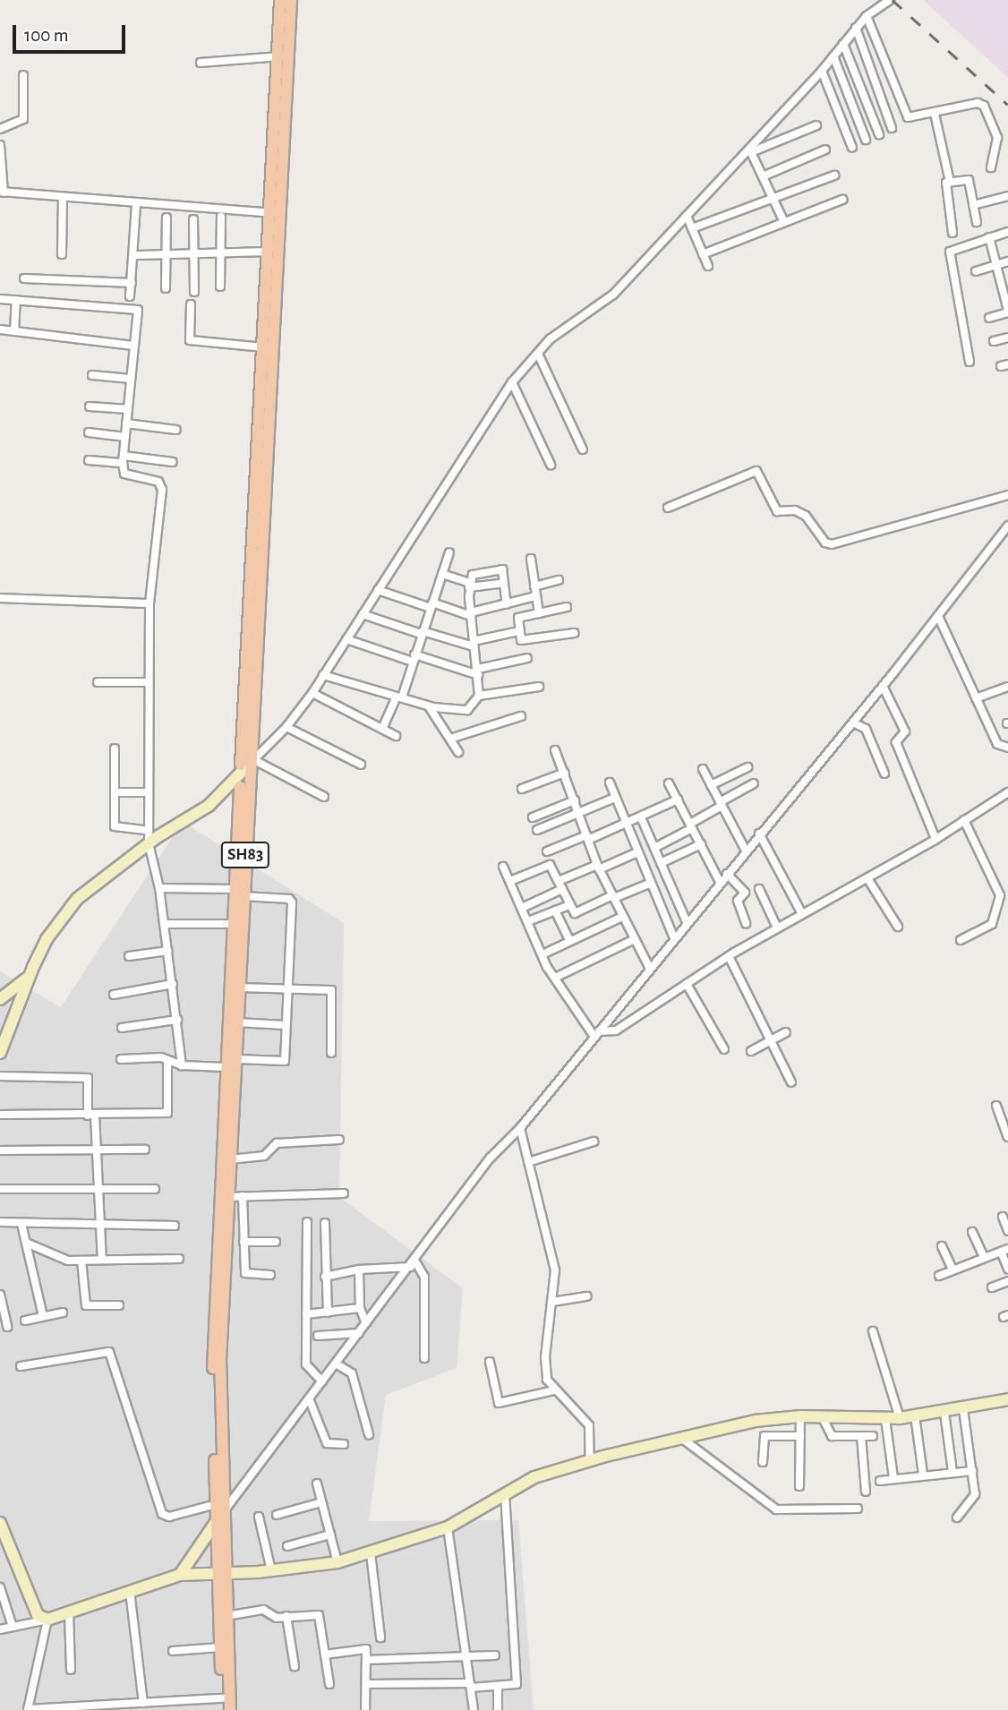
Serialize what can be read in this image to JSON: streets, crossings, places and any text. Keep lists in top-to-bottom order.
{
  "streets": {
    "main road": ["SH83"]
  },
  "scale_bar": "100 m"
}
